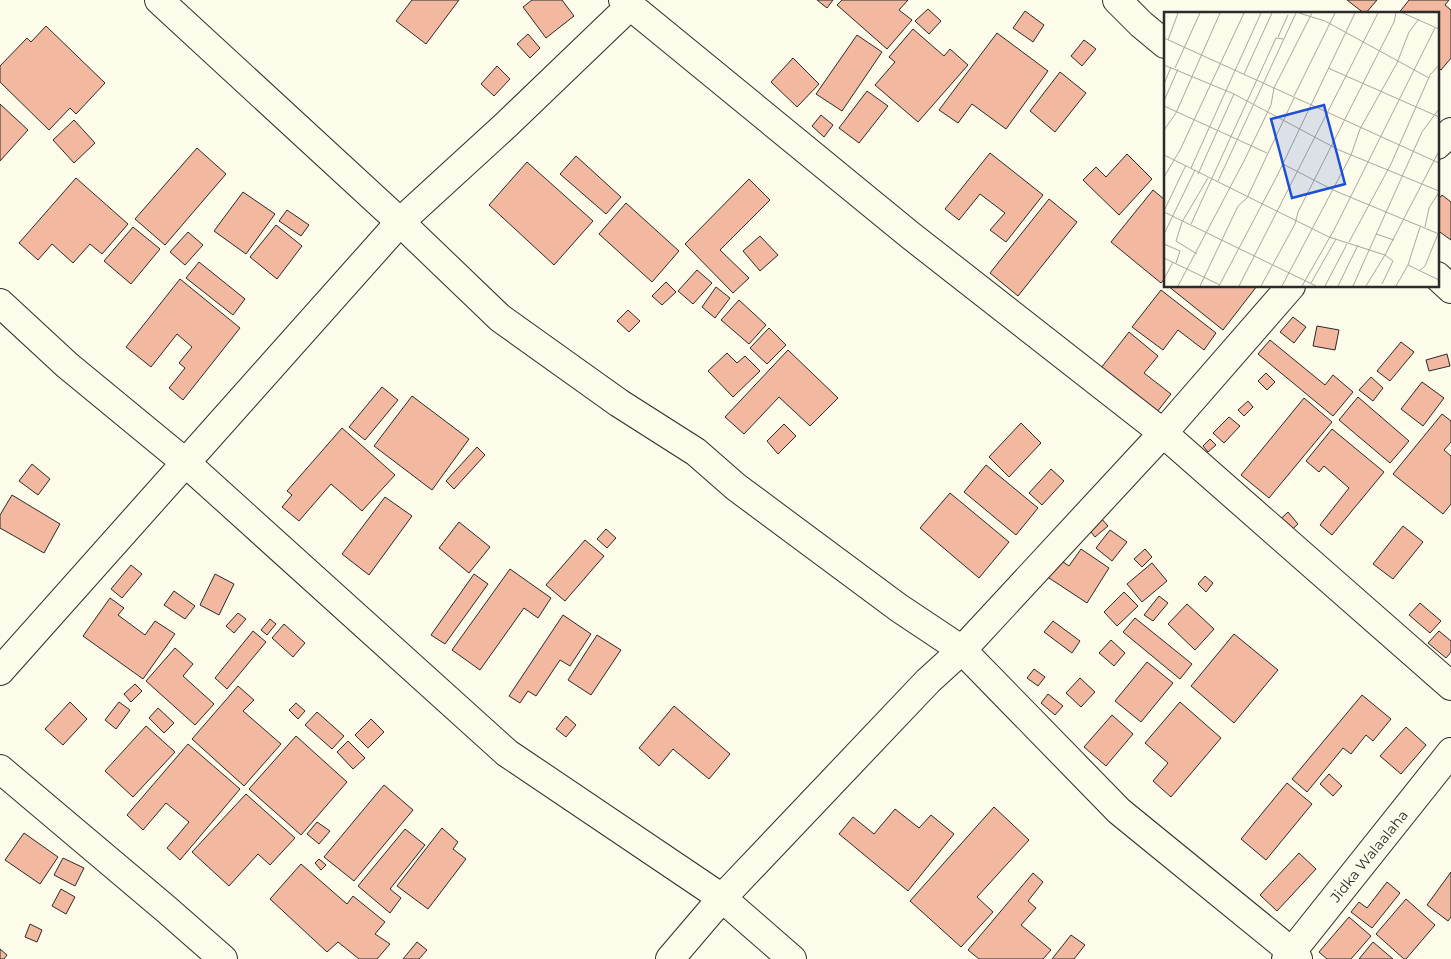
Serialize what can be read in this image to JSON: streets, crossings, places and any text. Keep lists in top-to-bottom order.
{
  "streets": {
    "street": ["Jidka Walaalaha"]
  }
}
